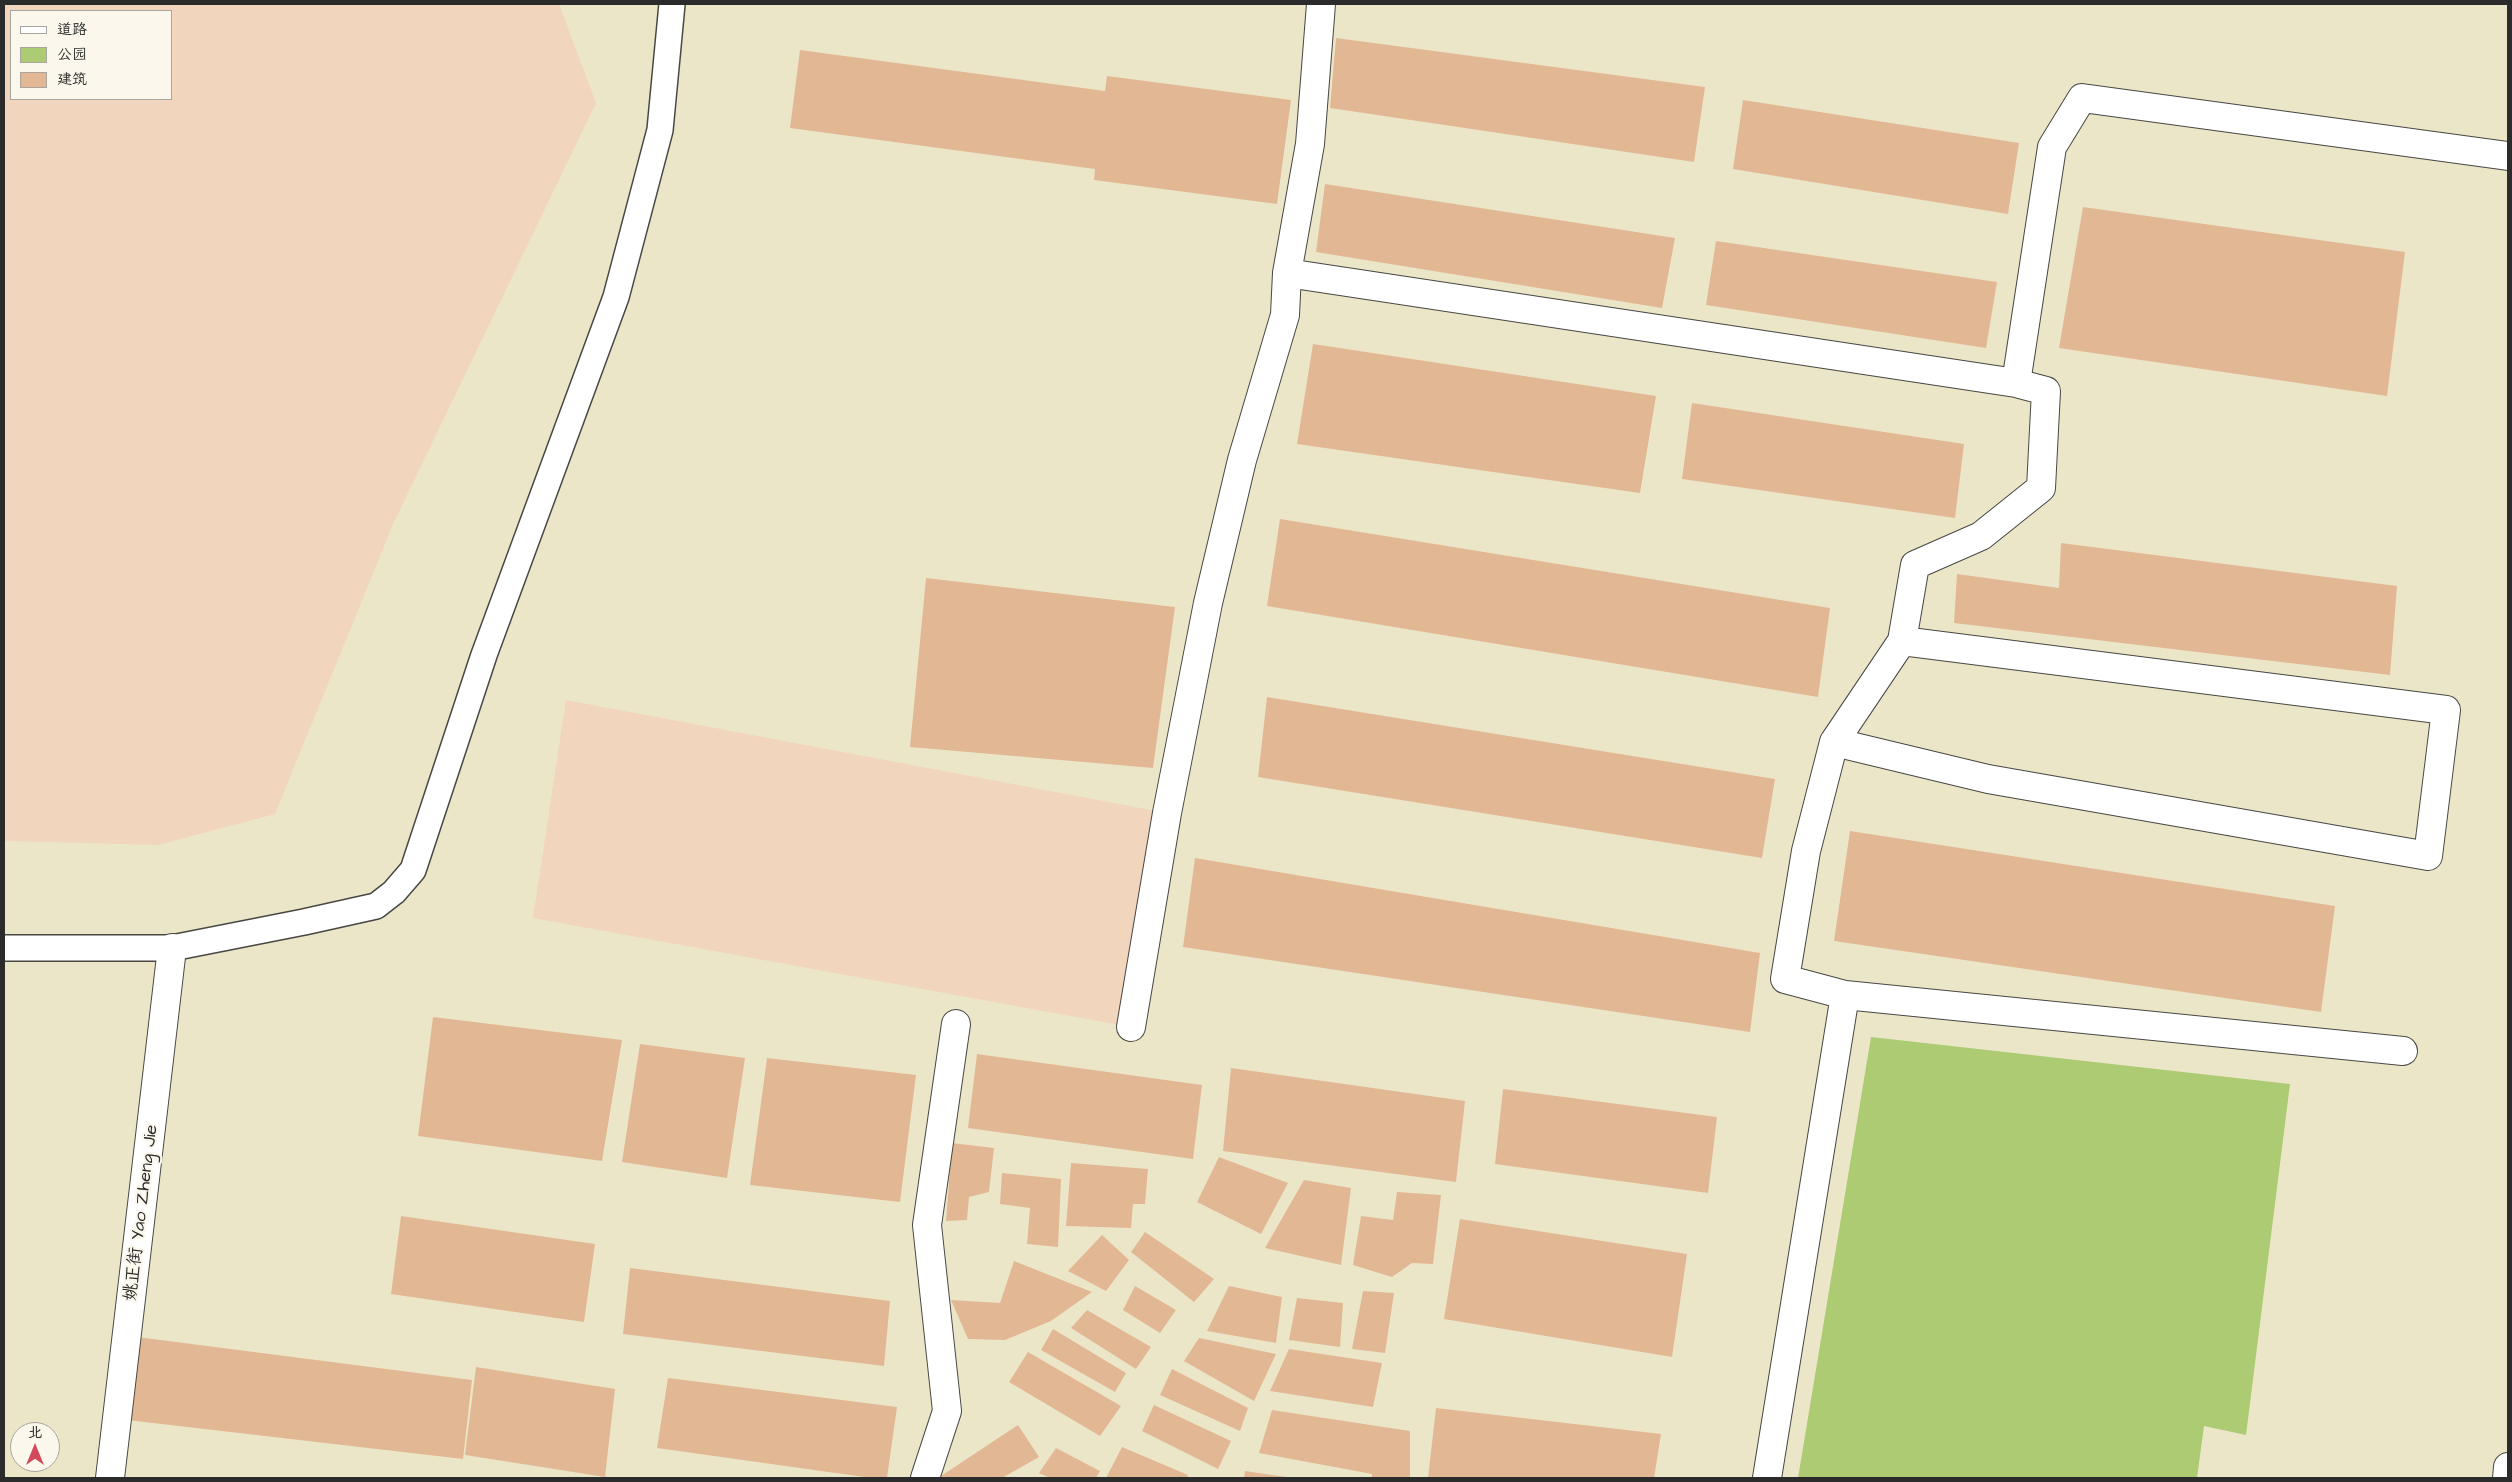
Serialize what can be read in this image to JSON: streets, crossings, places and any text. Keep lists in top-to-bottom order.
{
  "streets": {
    "street": ["姚正街 Yao Zheng Jie"]
  },
  "legend": ["道路", "公园", "建筑"],
  "north": "top"
}
